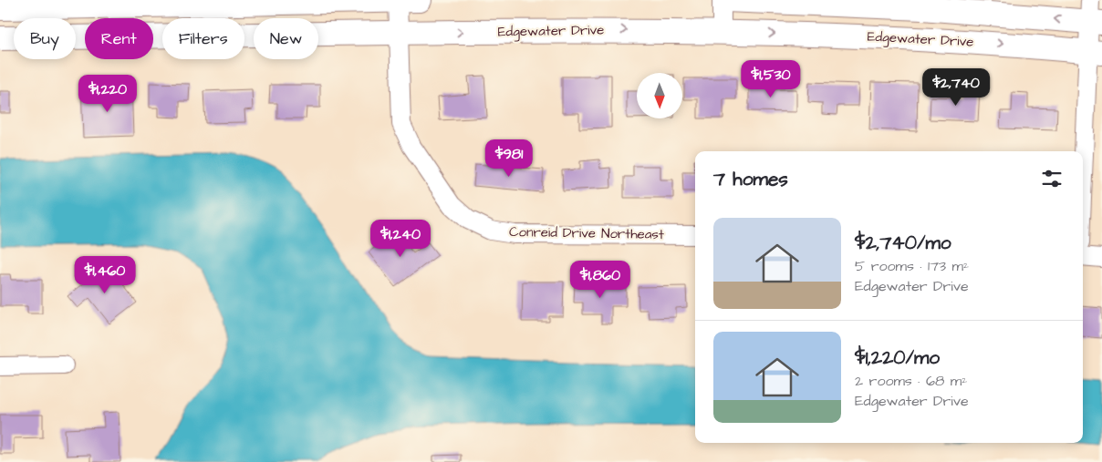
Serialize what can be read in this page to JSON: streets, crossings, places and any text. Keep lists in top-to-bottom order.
{
  "streets": {
    "street": ["Edgewater Drive", "Conreid Drive Northeast"]
  },
  "crossings": [
    ["Edgewater Drive", "Conreid Drive Northeast"]
  ],
  "north": "bottom",
  "page": {
    "chip": [
      "Buy",
      "Rent",
      "Filters",
      "New"
    ],
    "price": [
      "$1,530",
      "$2,740",
      "$1,220",
      "$981",
      "$1,240",
      "$1,460",
      "$1,860"
    ],
    "heading": "7 homes",
    "list": [
      {
        "name": "$2,740/mo",
        "note": "5 rooms · 173 m² · Edgewater Drive"
      },
      {
        "name": "$1,220/mo",
        "note": "2 rooms · 68 m² · Edgewater Drive"
      }
    ]
  }
}
